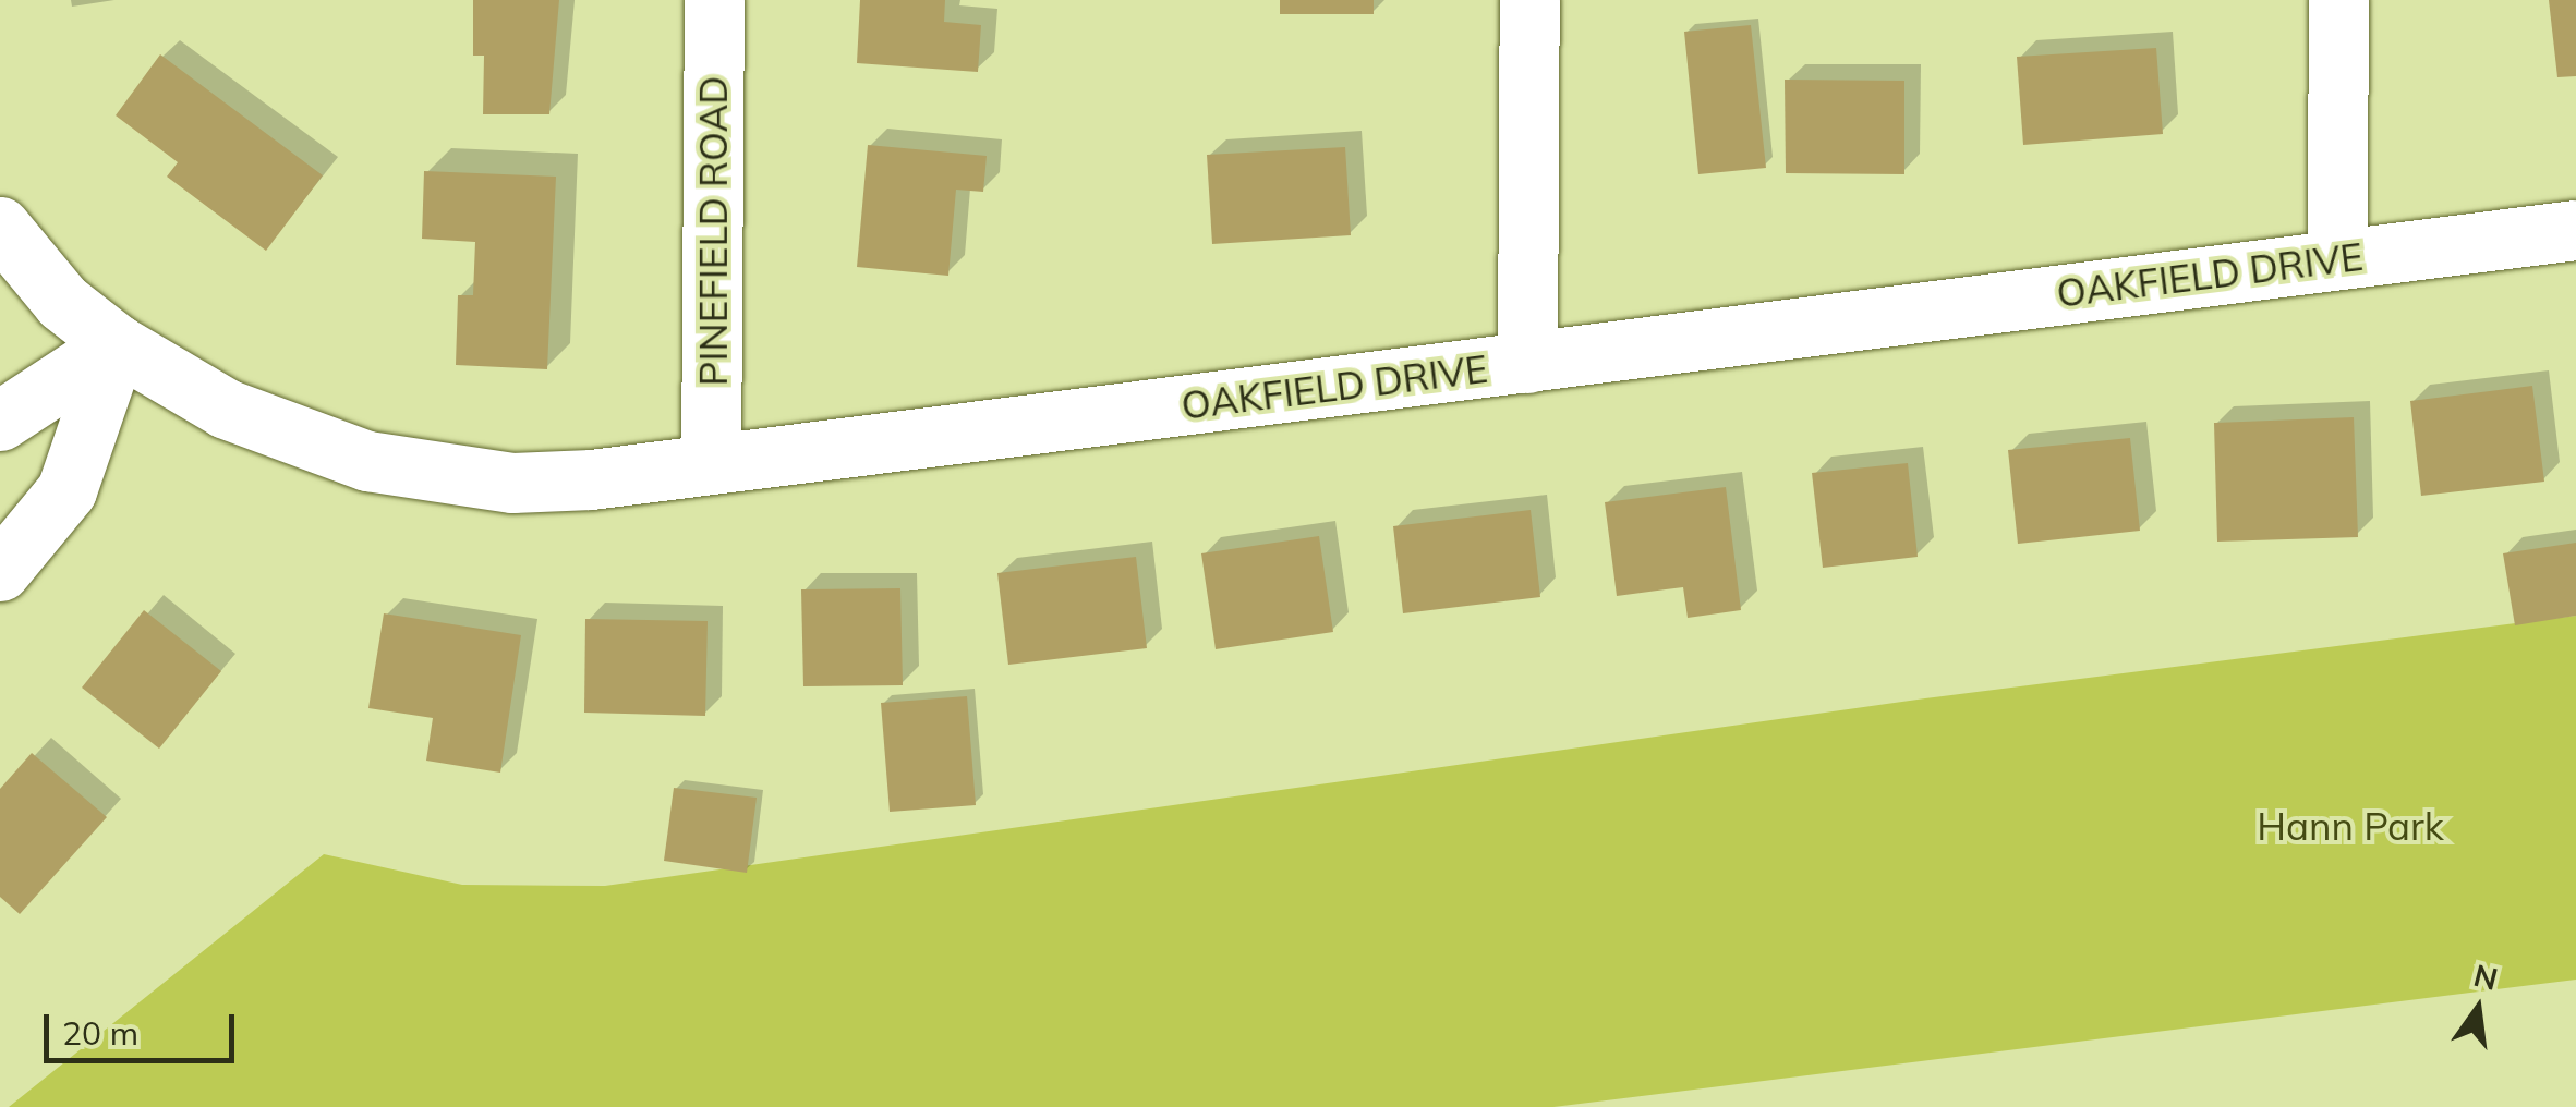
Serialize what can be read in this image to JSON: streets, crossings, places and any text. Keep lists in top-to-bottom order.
{
  "streets": {
    "street": ["PINEFIELD ROAD", "OAKFIELD DRIVE"]
  },
  "crossings": [
    ["PINEFIELD ROAD", "OAKFIELD DRIVE"]
  ],
  "parks": ["Hann Park"],
  "scale_bar": "20 m",
  "north": "top"
}
